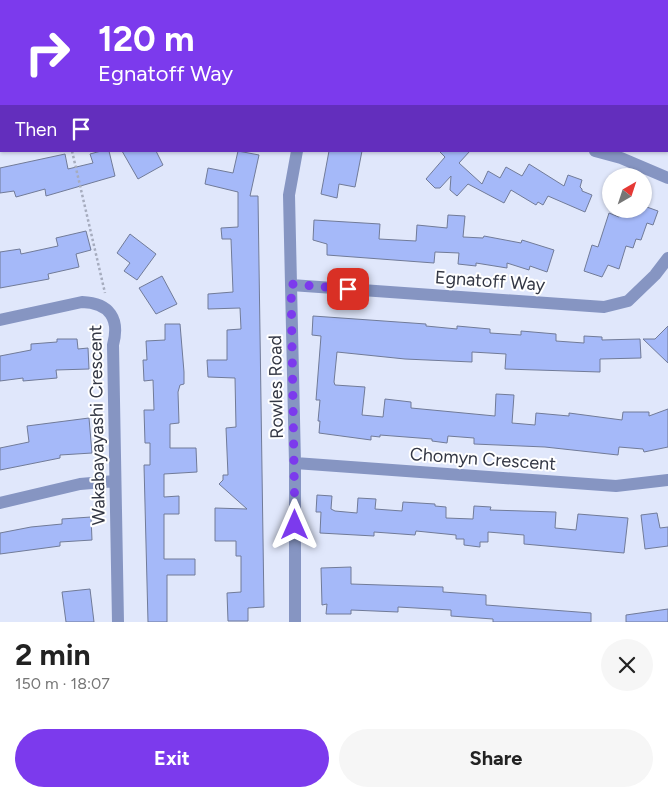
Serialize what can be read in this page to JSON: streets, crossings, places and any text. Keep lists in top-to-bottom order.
{
  "streets": {
    "street": [
      "Egnatoff Way",
      "Rowles Road",
      "Wakabayayashi Crescent",
      "Chomyn Crescent"
    ]
  },
  "crossings": [
    ["Egnatoff Way", "Rowles Road"],
    ["Rowles Road", "Chomyn Crescent"]
  ],
  "north": "top right",
  "page": {
    "turn": ["120 m", "Egnatoff Way"],
    "then": "Then",
    "heading": ["2 min", "150 m · 18:07"],
    "buttons": ["Exit", "Share"]
  }
}
